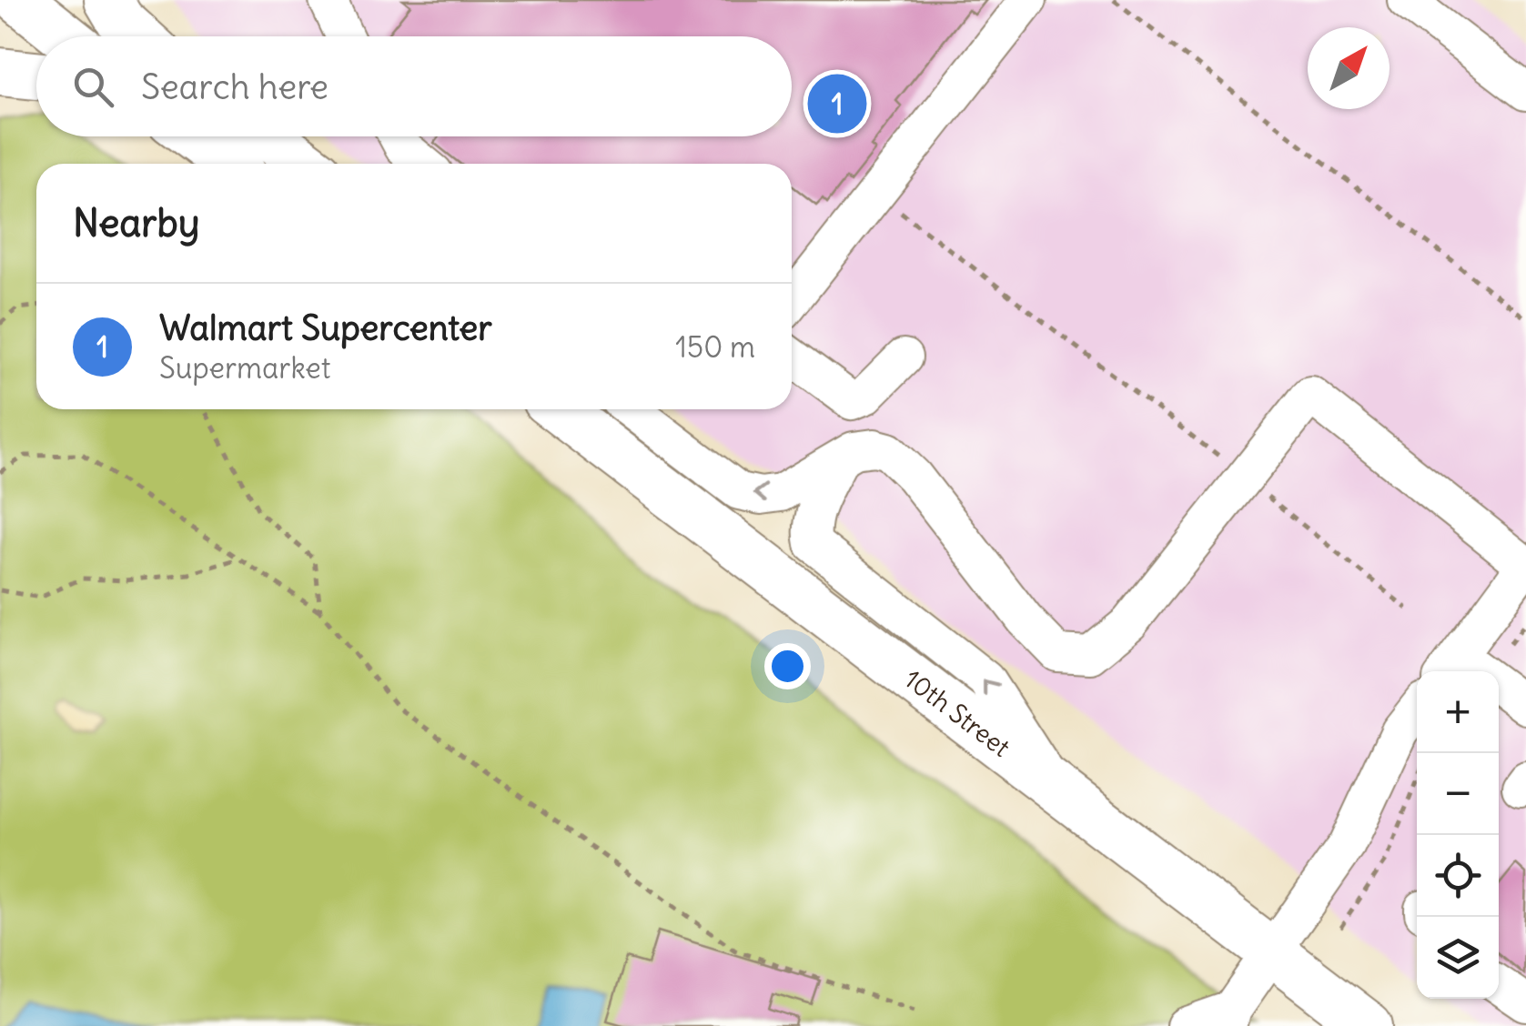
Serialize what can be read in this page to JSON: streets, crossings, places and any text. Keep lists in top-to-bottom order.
{
  "streets": {
    "main road": ["10th Street"]
  },
  "north": "top right",
  "page": {
    "search": "Search here",
    "pins": "1",
    "heading": "Nearby",
    "list": [
      {
        "mark": "1",
        "name": "Walmart Supercenter",
        "note": "Supermarket",
        "value": "150 m"
      }
    ],
    "map_buttons": ["+", "−"]
  }
}
